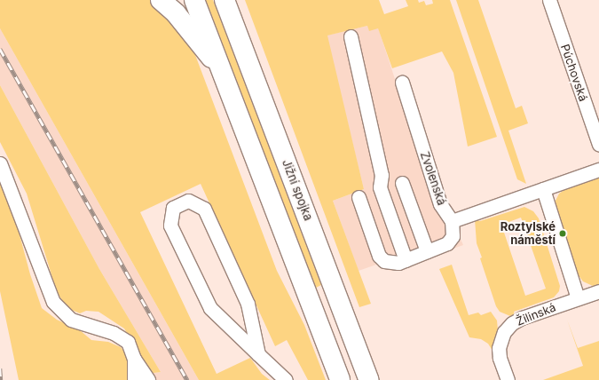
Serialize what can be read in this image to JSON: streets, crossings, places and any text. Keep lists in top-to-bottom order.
{
  "streets": {
    "highway": ["Jižní spojka"],
    "street": ["Púchovská", "Zvolenská", "Žilinská"]
  },
  "places": ["Roztylské náměstí"]
}
